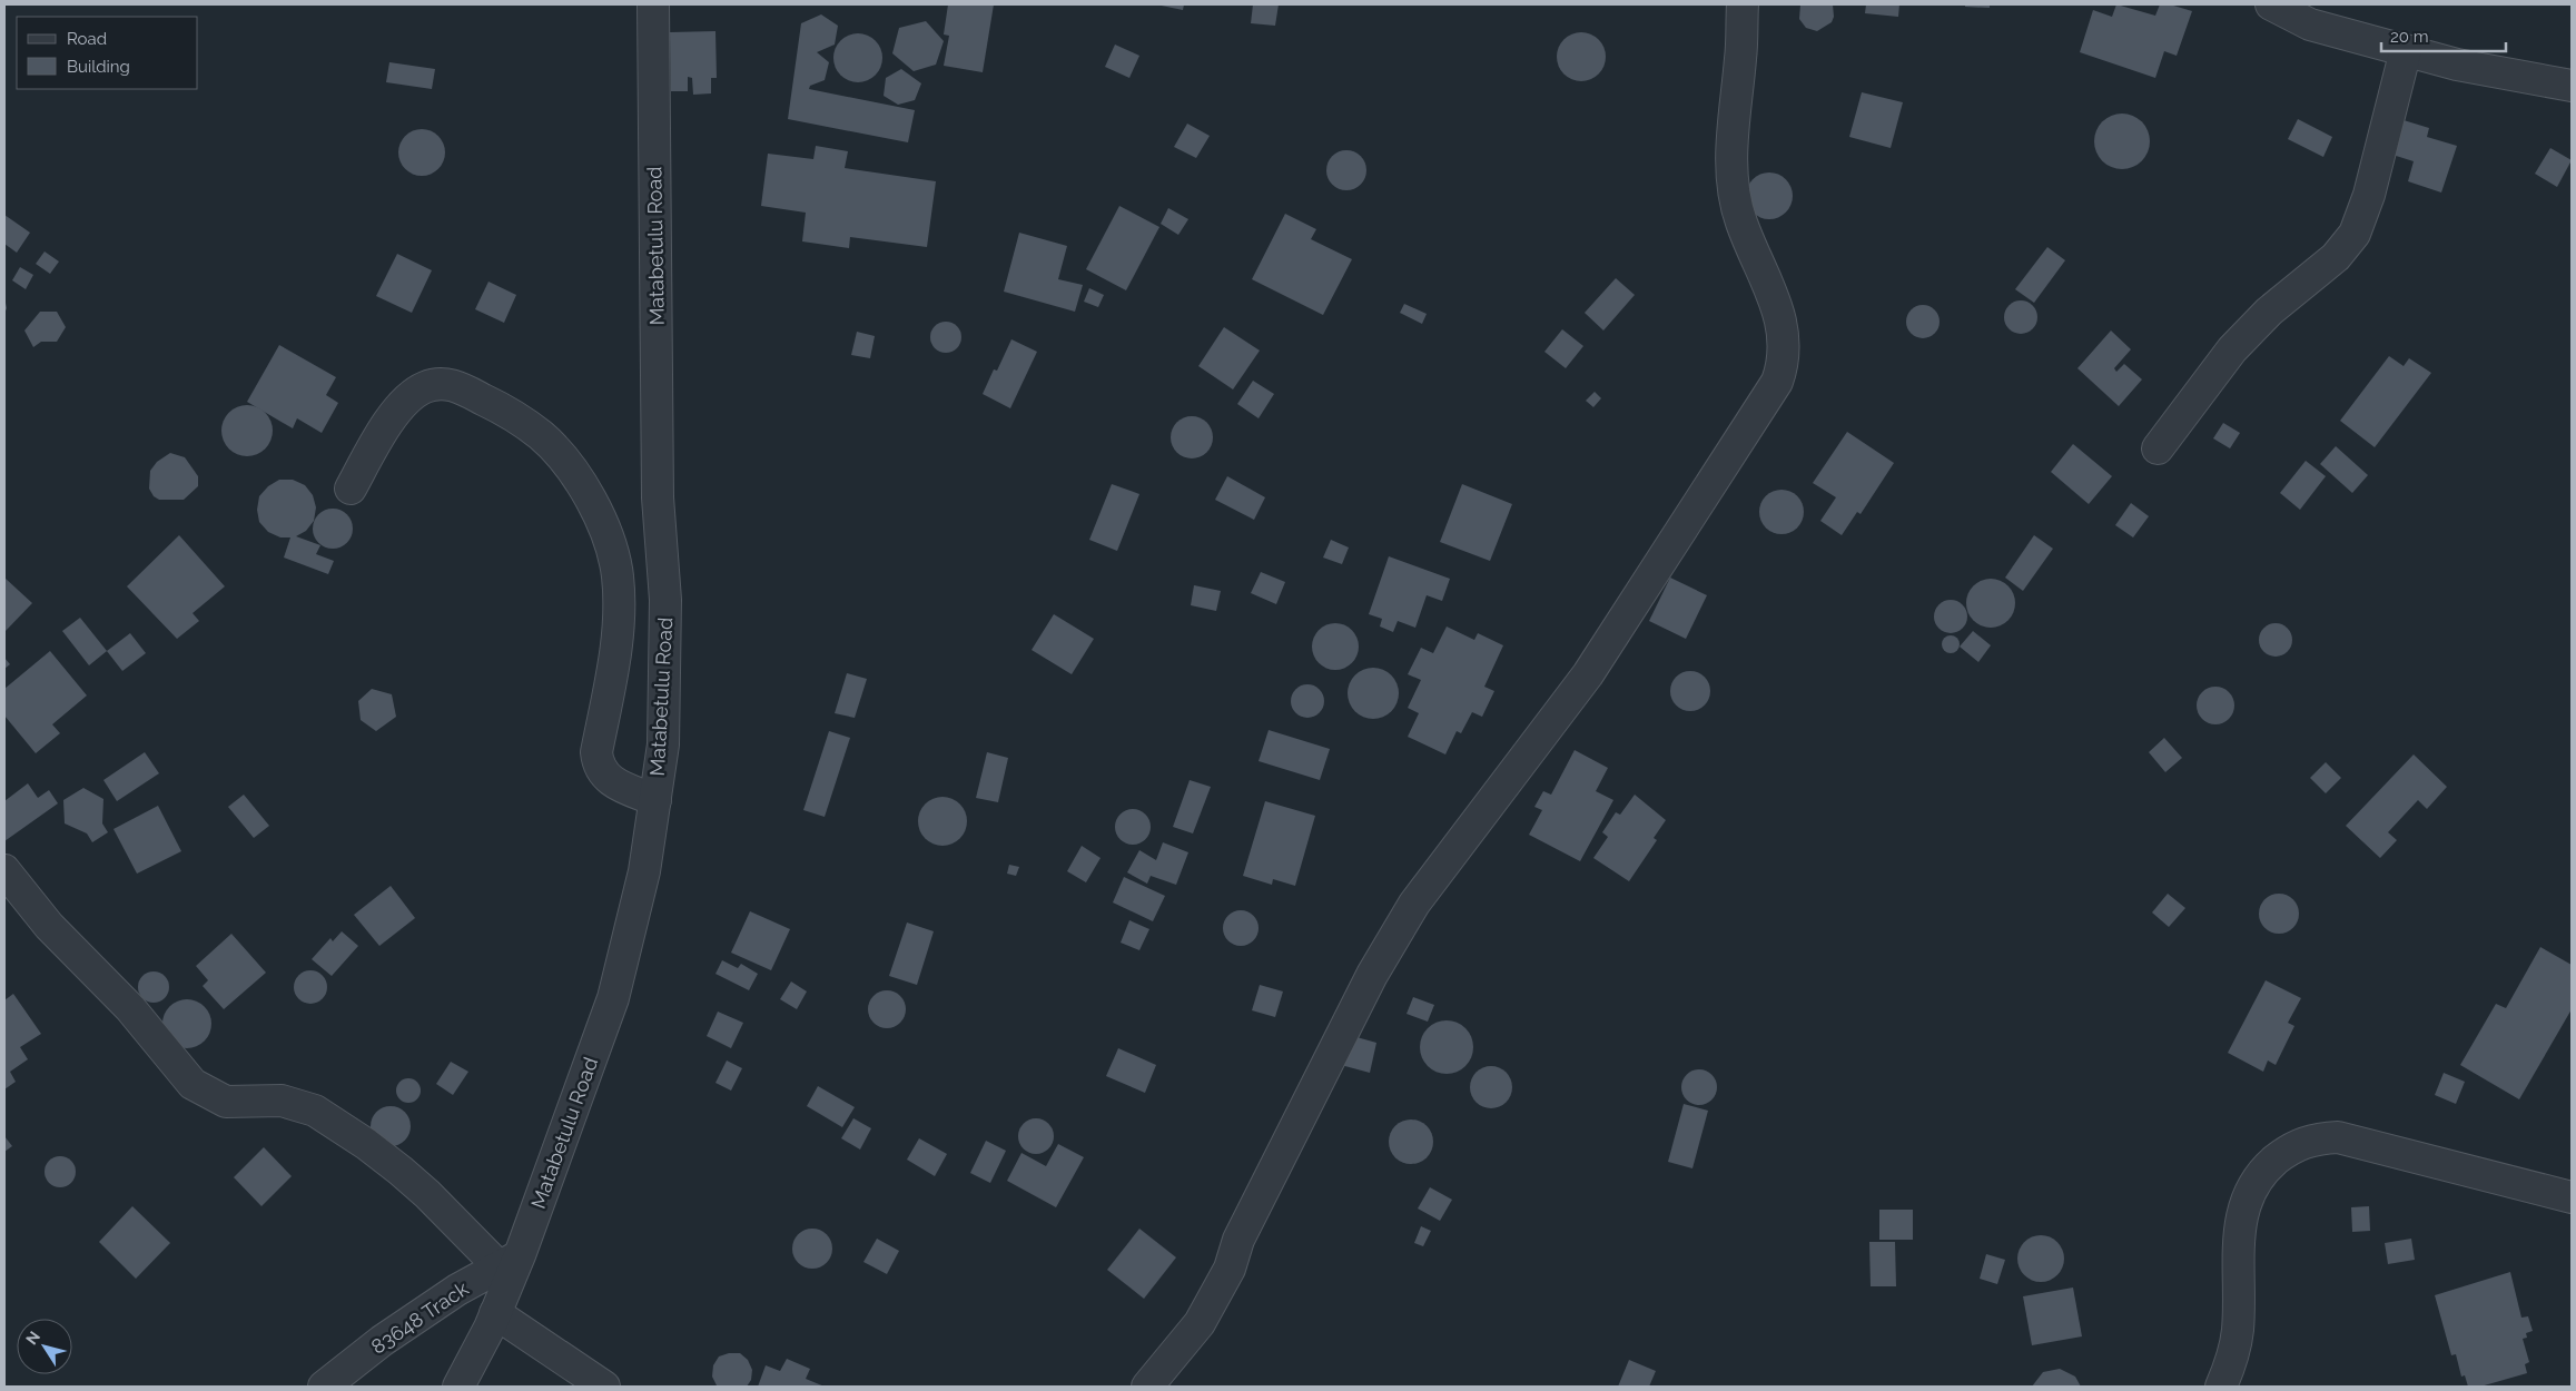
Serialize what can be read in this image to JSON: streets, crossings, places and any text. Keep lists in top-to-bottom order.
{
  "streets": {
    "street": ["Matabetulu Road", "83648 Track"]
  },
  "crossings": [
    ["Matabetulu Road", "83648 Track"]
  ],
  "legend": ["Road", "Building"],
  "scale_bar": "20 m",
  "north": "top left"
}
